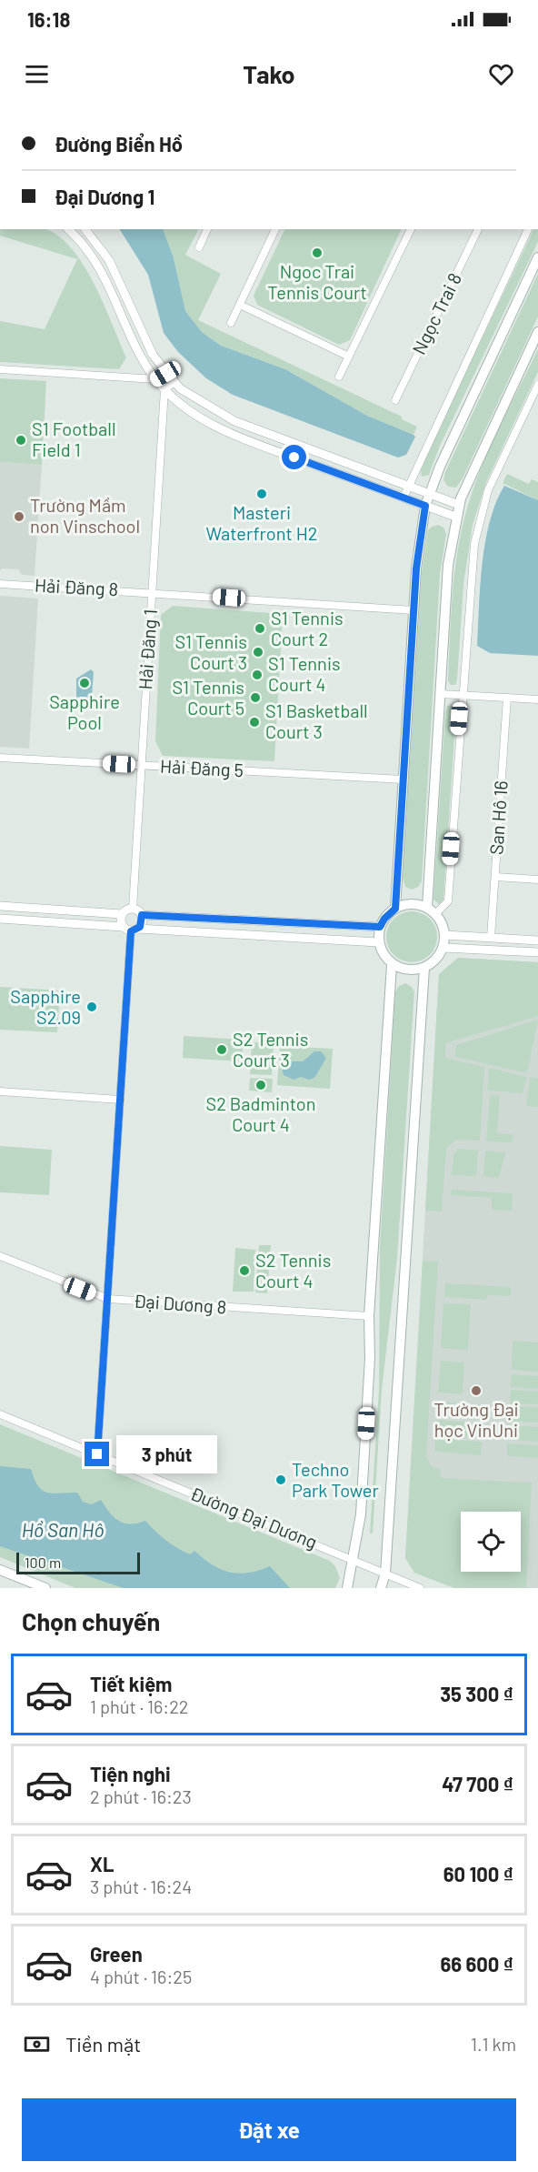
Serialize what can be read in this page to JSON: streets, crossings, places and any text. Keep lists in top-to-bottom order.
{
  "streets": {
    "street": [
      "Ngọc Trai 8",
      "Hải Đăng 8",
      "Hải Đăng 1",
      "Hải Đăng 5",
      "San Hô 16",
      "Đại Dương 8",
      "Đường Đại Dương"
    ]
  },
  "crossings": [
    ["Hải Đăng 8", "Hải Đăng 1"],
    ["Hải Đăng 1", "Hải Đăng 5"]
  ],
  "water": ["Hồ San Hô"],
  "places": [
    "Ngoc Trai Tennis Court",
    "S1 Football Field 1",
    "Masteri Waterfront H2",
    "Trường Mầm non Vinschool",
    "S1 Tennis Court 2",
    "S1 Tennis Court 3",
    "S1 Tennis Court 4",
    "Sapphire Pool",
    "S1 Tennis Court 5",
    "S1 Basketball Court 3",
    "Sapphire S2.09",
    "S2 Tennis Court 3",
    "S2 Badminton Court 4",
    "S2 Tennis Court 4",
    "Trường Đại học VinUni",
    "Techno Park Tower"
  ],
  "scale_bar": "100 m",
  "page": {
    "status": "16:18",
    "header": "Tako",
    "banner": ["Đường Biển Hồ", "Đại Dương 1"],
    "bubble": "3 phút",
    "scale": "100 m",
    "heading": "Chọn chuyến",
    "list": [
      {
        "name": "Tiết kiệm",
        "note": "1 phút · 16:22",
        "value": "35 300 ₫"
      },
      {
        "name": "Tiện nghi",
        "note": "2 phút · 16:23",
        "value": "47 700 ₫"
      },
      {
        "name": "XL",
        "note": "3 phút · 16:24",
        "value": "60 100 ₫"
      },
      {
        "name": "Green",
        "note": "4 phút · 16:25",
        "value": "66 600 ₫"
      }
    ],
    "pay": ["Tiền mặt", "1.1 km"],
    "buttons": "Đặt xe"
  }
}
